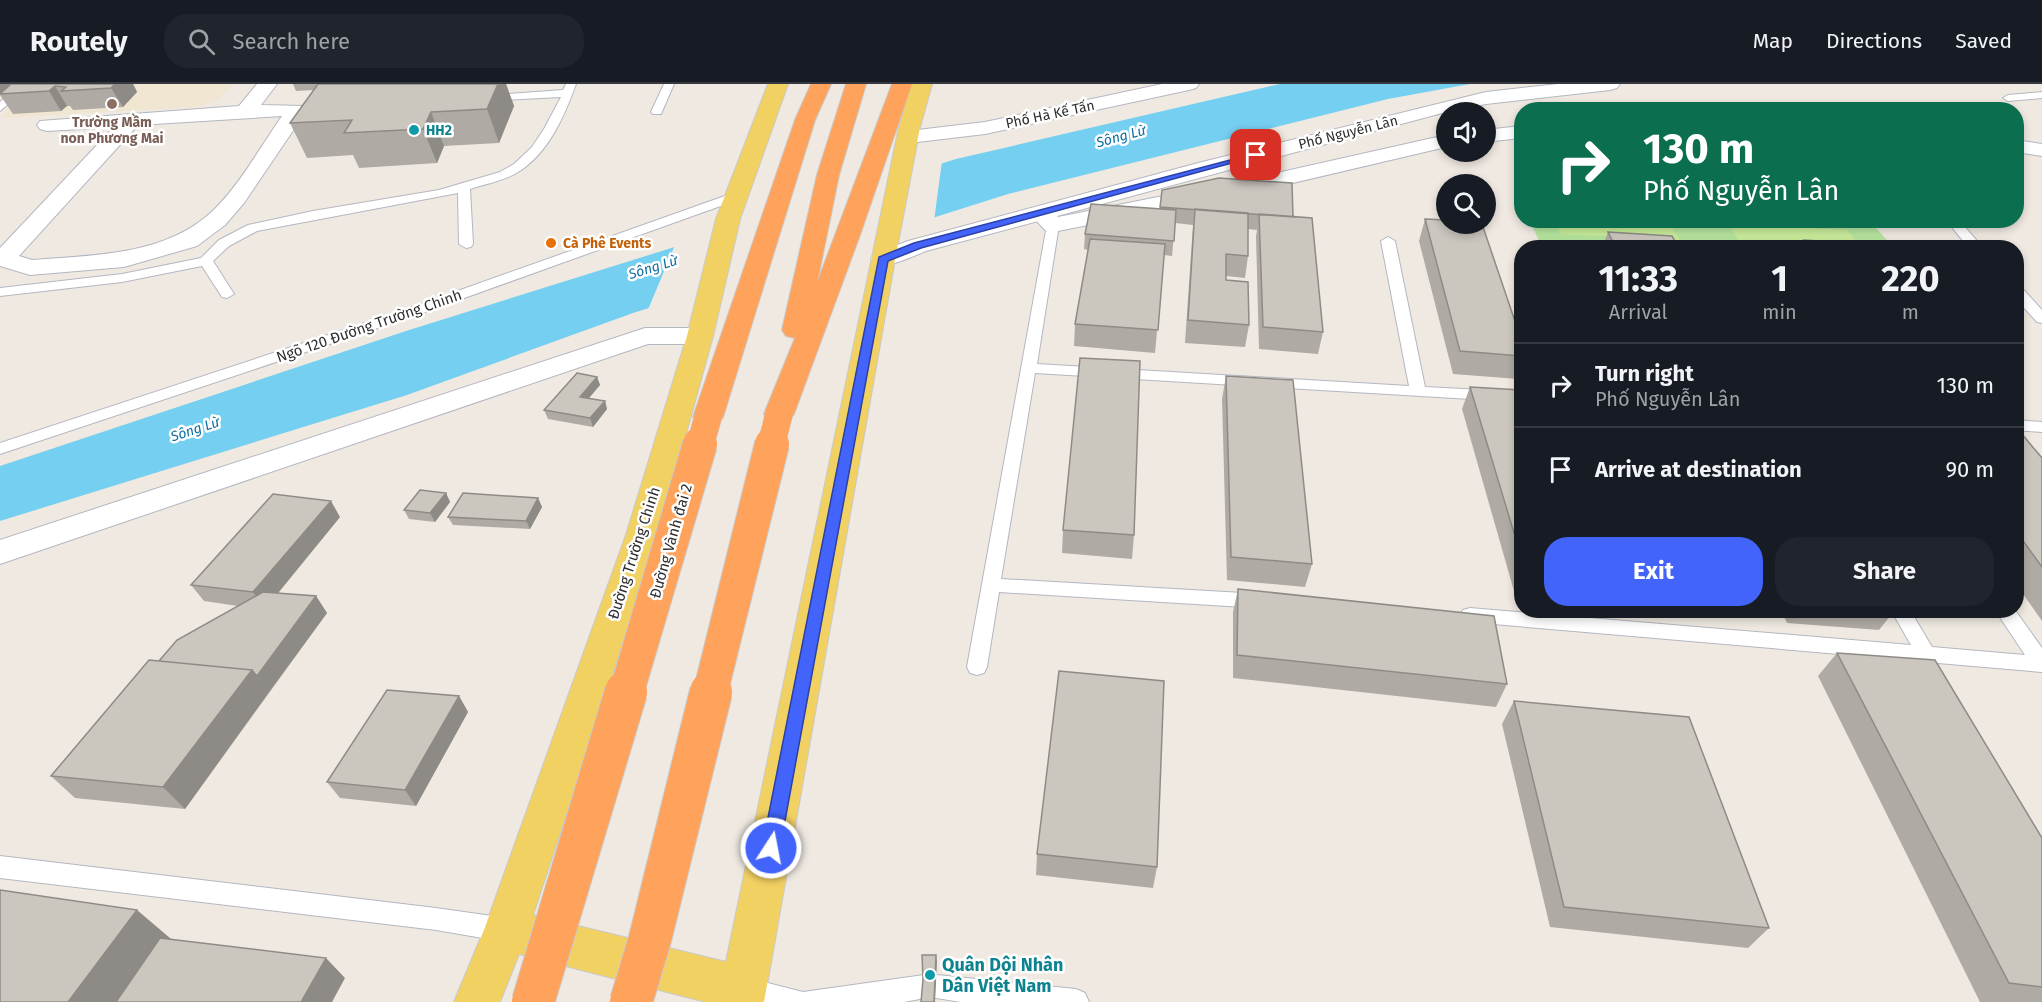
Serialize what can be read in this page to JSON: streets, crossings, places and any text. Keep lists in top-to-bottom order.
{
  "streets": {
    "highway": ["Đường Vành đai 2"],
    "main road": ["Đường Trường Chinh"],
    "street": ["Phố Hà Kế Tấn", "Phố Nguyễn Lân"],
    "lane": ["Ngõ 120 Đường Trường Chinh"]
  },
  "crossings": [
    ["Ngõ 120 Đường Trường Chinh", "Đường Trường Chinh"]
  ],
  "water": ["Sông Lừ"],
  "places": [
    "Trường Mầm non Phương Mai",
    "HH2",
    "Cà Phê Events",
    "Quân Dội Nhân Dân Việt Nam"
  ],
  "page": {
    "header": "Routely",
    "search": "Search here",
    "nav": ["Map", "Directions", "Saved"],
    "turn": ["130 m", "Phố Nguyễn Lân"],
    "eta": [
      "11:33",
      "Arrival",
      "1",
      "min",
      "220",
      "m"
    ],
    "list": [
      {
        "name": "Turn right",
        "note": "Phố Nguyễn Lân",
        "value": "130 m"
      },
      {
        "name": "Arrive at destination",
        "value": "90 m"
      }
    ],
    "buttons": ["Exit", "Share"]
  }
}
